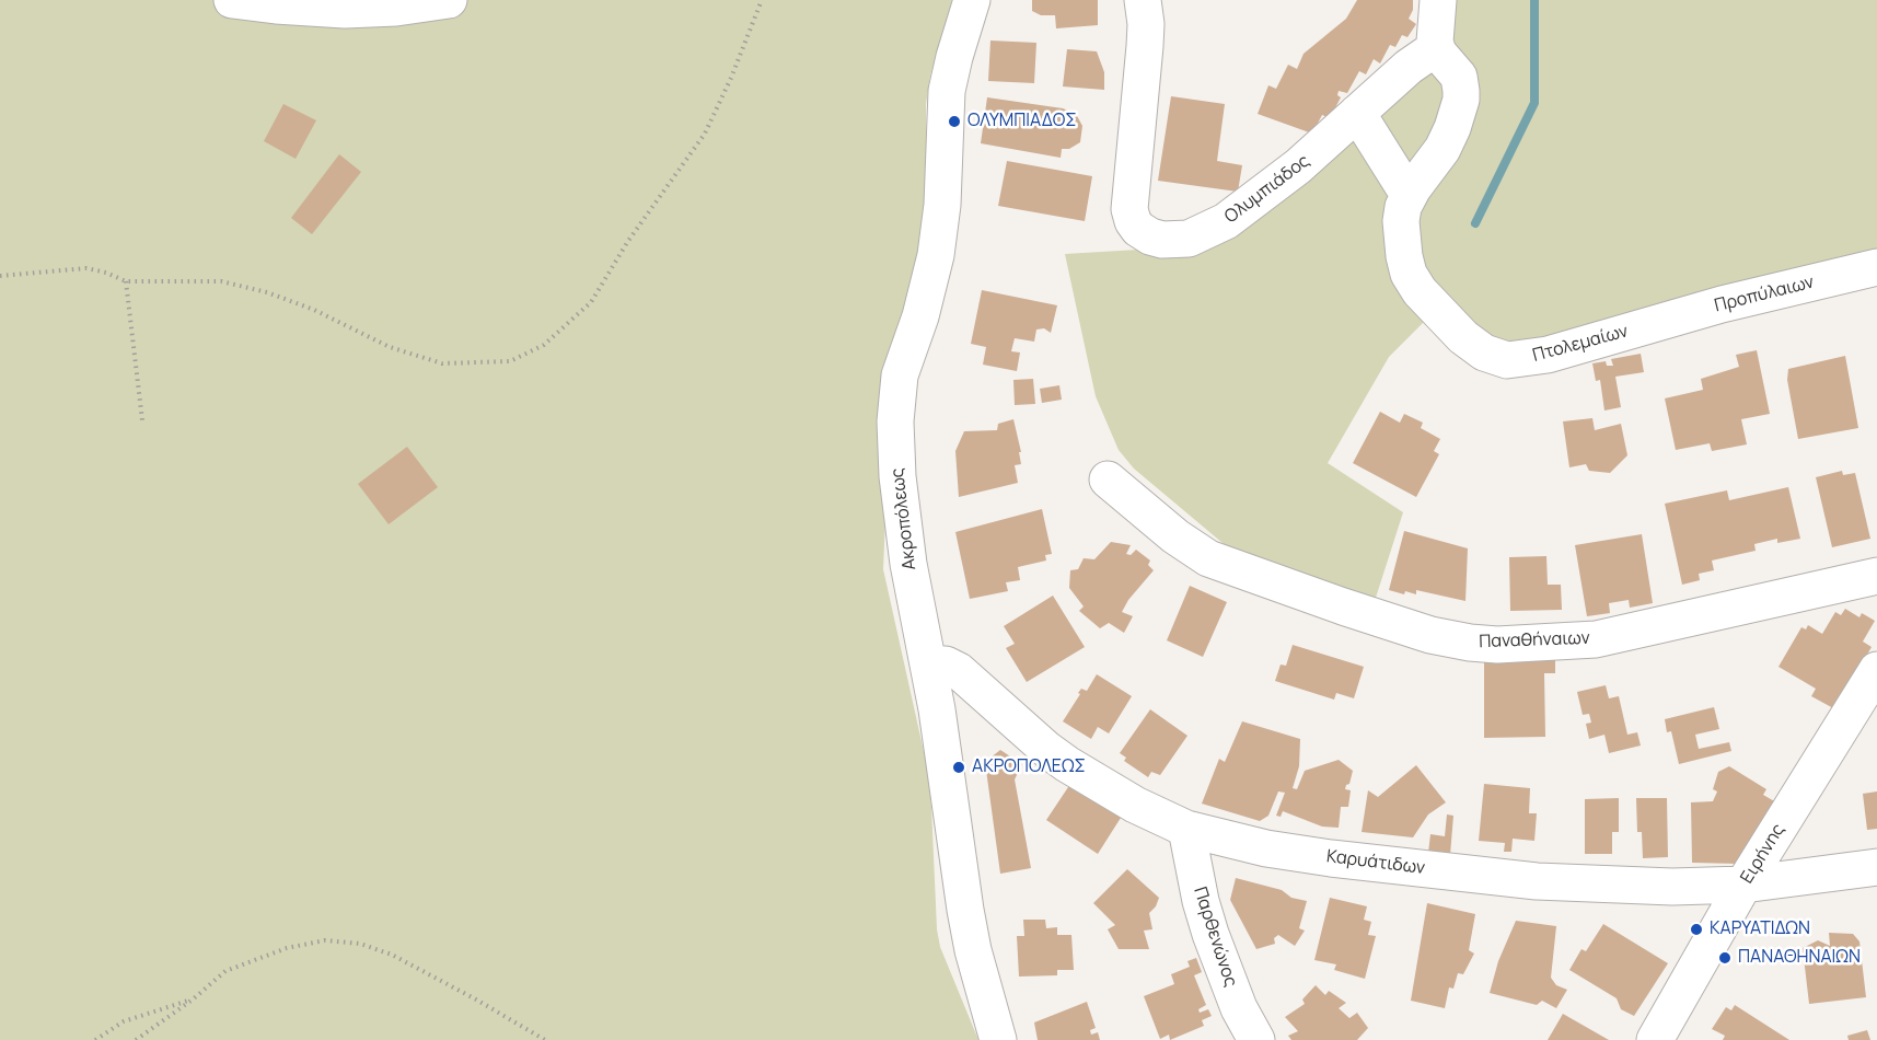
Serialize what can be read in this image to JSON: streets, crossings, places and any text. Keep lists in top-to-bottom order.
{
  "streets": {
    "street": [
      "Ολυμπιάδος",
      "Προπύλαιων",
      "Πτολεμαίων",
      "Ακροπόλεως",
      "Παναθήναιων",
      "Ειρήνης",
      "Καρυάτιδων",
      "Παρθενώνος"
    ]
  },
  "crossings": [
    ["Ολυμπιάδος", "Πτολεμαίων"],
    ["Προπύλαιων", "Πτολεμαίων"],
    ["Ακροπόλεως", "Καρυάτιδων"],
    ["Ειρήνης", "Καρυάτιδων"],
    ["Καρυάτιδων", "Παρθενώνος"]
  ],
  "places": [
    "ΟΛΥΜΠΙΑΔΟΣ",
    "ΑΚΡΟΠΟΛΕΩΣ",
    "ΚΑΡΥΑΤΙΔΩΝ",
    "ΠΑΝΑΘΗΝΑΙΩΝ"
  ]
}
